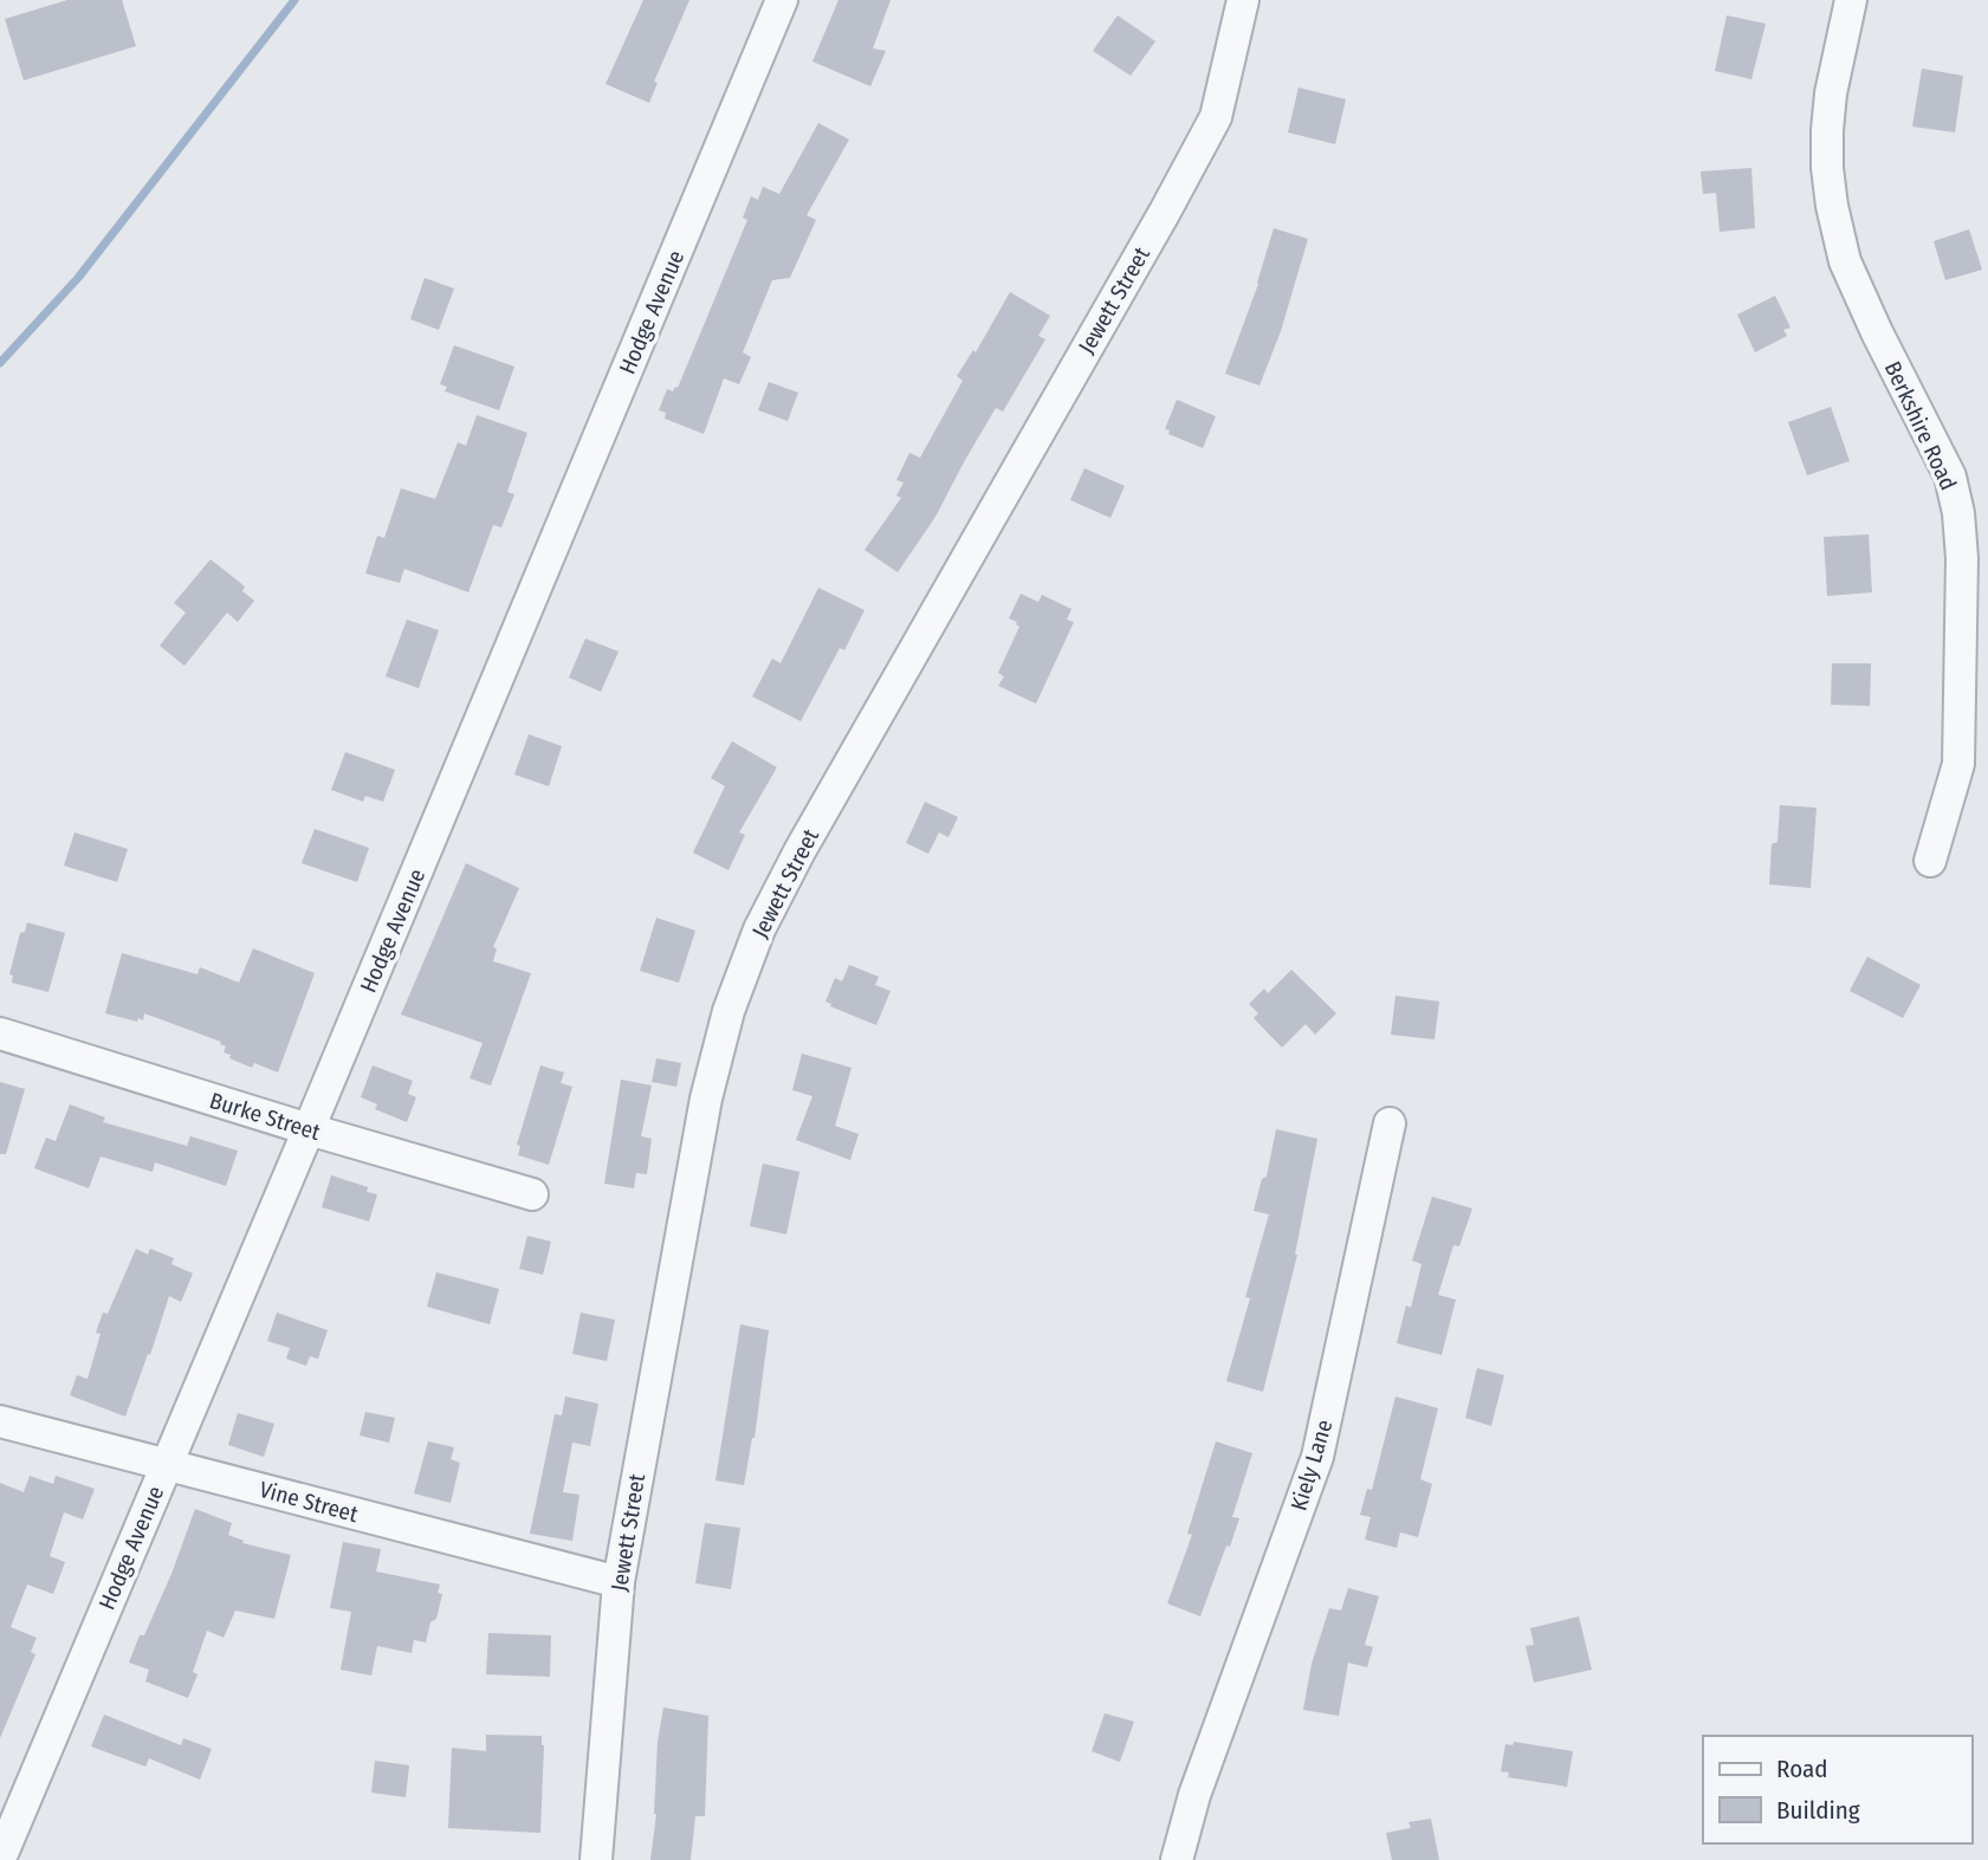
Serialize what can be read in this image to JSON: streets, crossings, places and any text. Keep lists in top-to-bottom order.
{
  "streets": {
    "street": [
      "Jewett Street",
      "Hodge Avenue",
      "Berkshire Road",
      "Burke Street",
      "Kiely Lane",
      "Vine Street"
    ]
  },
  "crossings": [
    ["Jewett Street", "Vine Street"],
    ["Hodge Avenue", "Burke Street"],
    ["Hodge Avenue", "Vine Street"]
  ],
  "legend": ["Road", "Building"]
}
